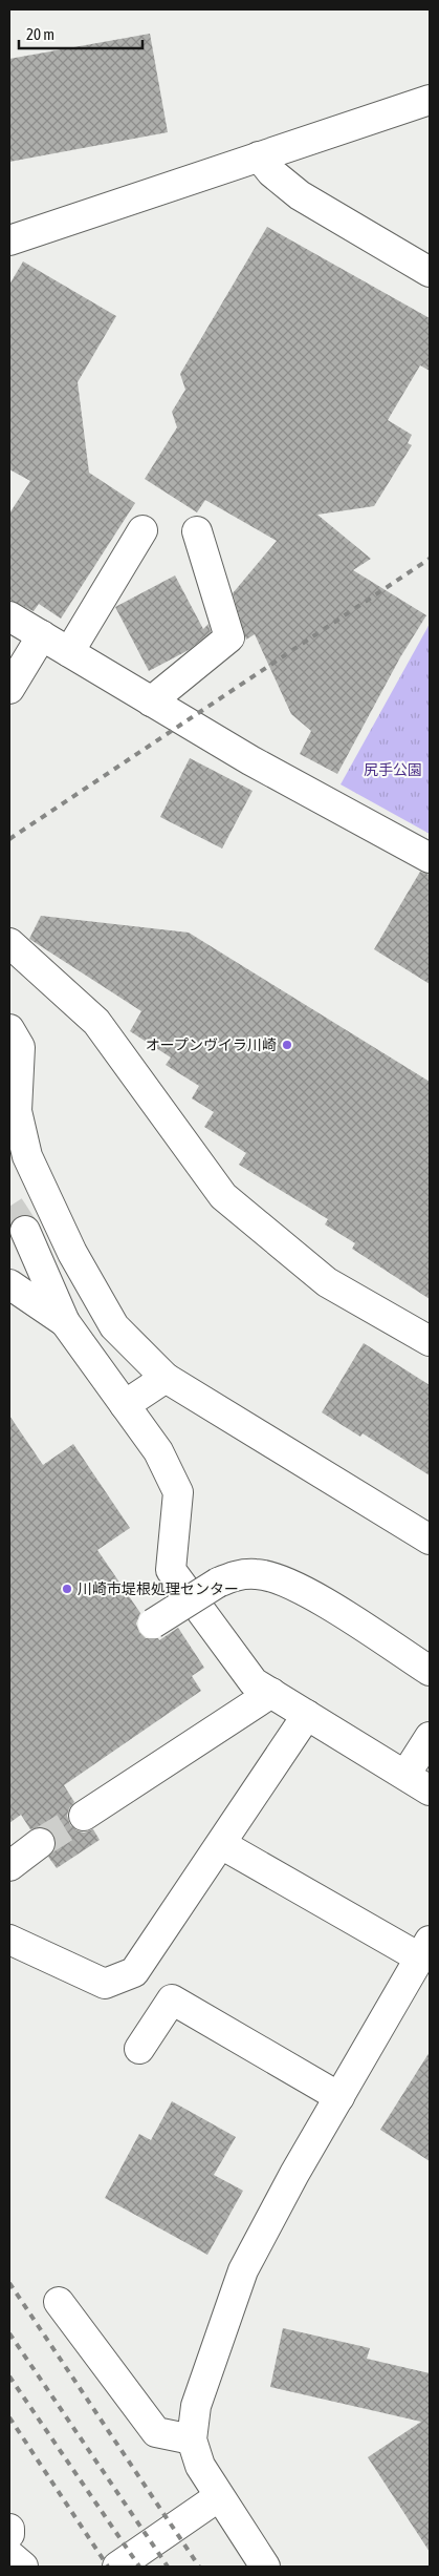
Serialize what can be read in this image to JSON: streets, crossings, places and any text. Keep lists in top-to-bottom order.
{
  "parks": ["尻手公園"],
  "places": ["オープンヴイラ川崎", "川崎市堤根処理センター"],
  "scale_bar": "20 m"
}
